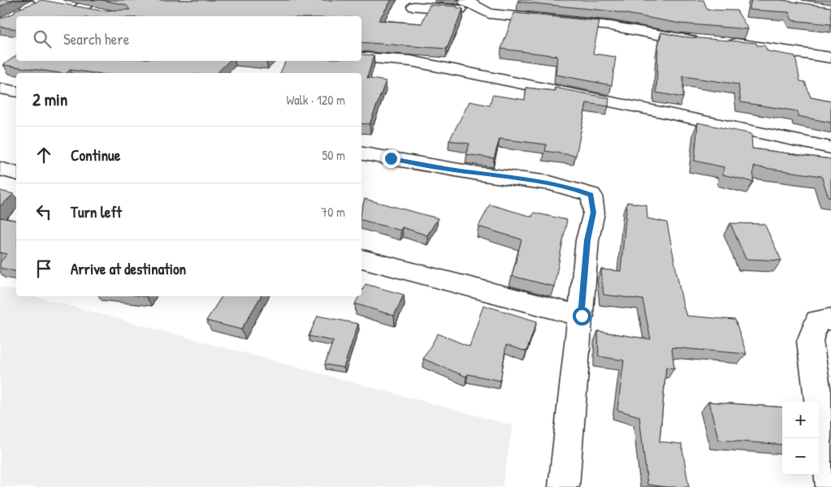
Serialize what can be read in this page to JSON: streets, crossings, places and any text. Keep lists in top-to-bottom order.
{
  "page": {
    "search": "Search here",
    "heading": ["2 min", "Walk · 120 m"],
    "list": [
      ["Continue", "50 m"],
      ["Turn left", "70 m"],
      "Arrive at destination"
    ],
    "map_buttons": ["+", "−"]
  }
}
